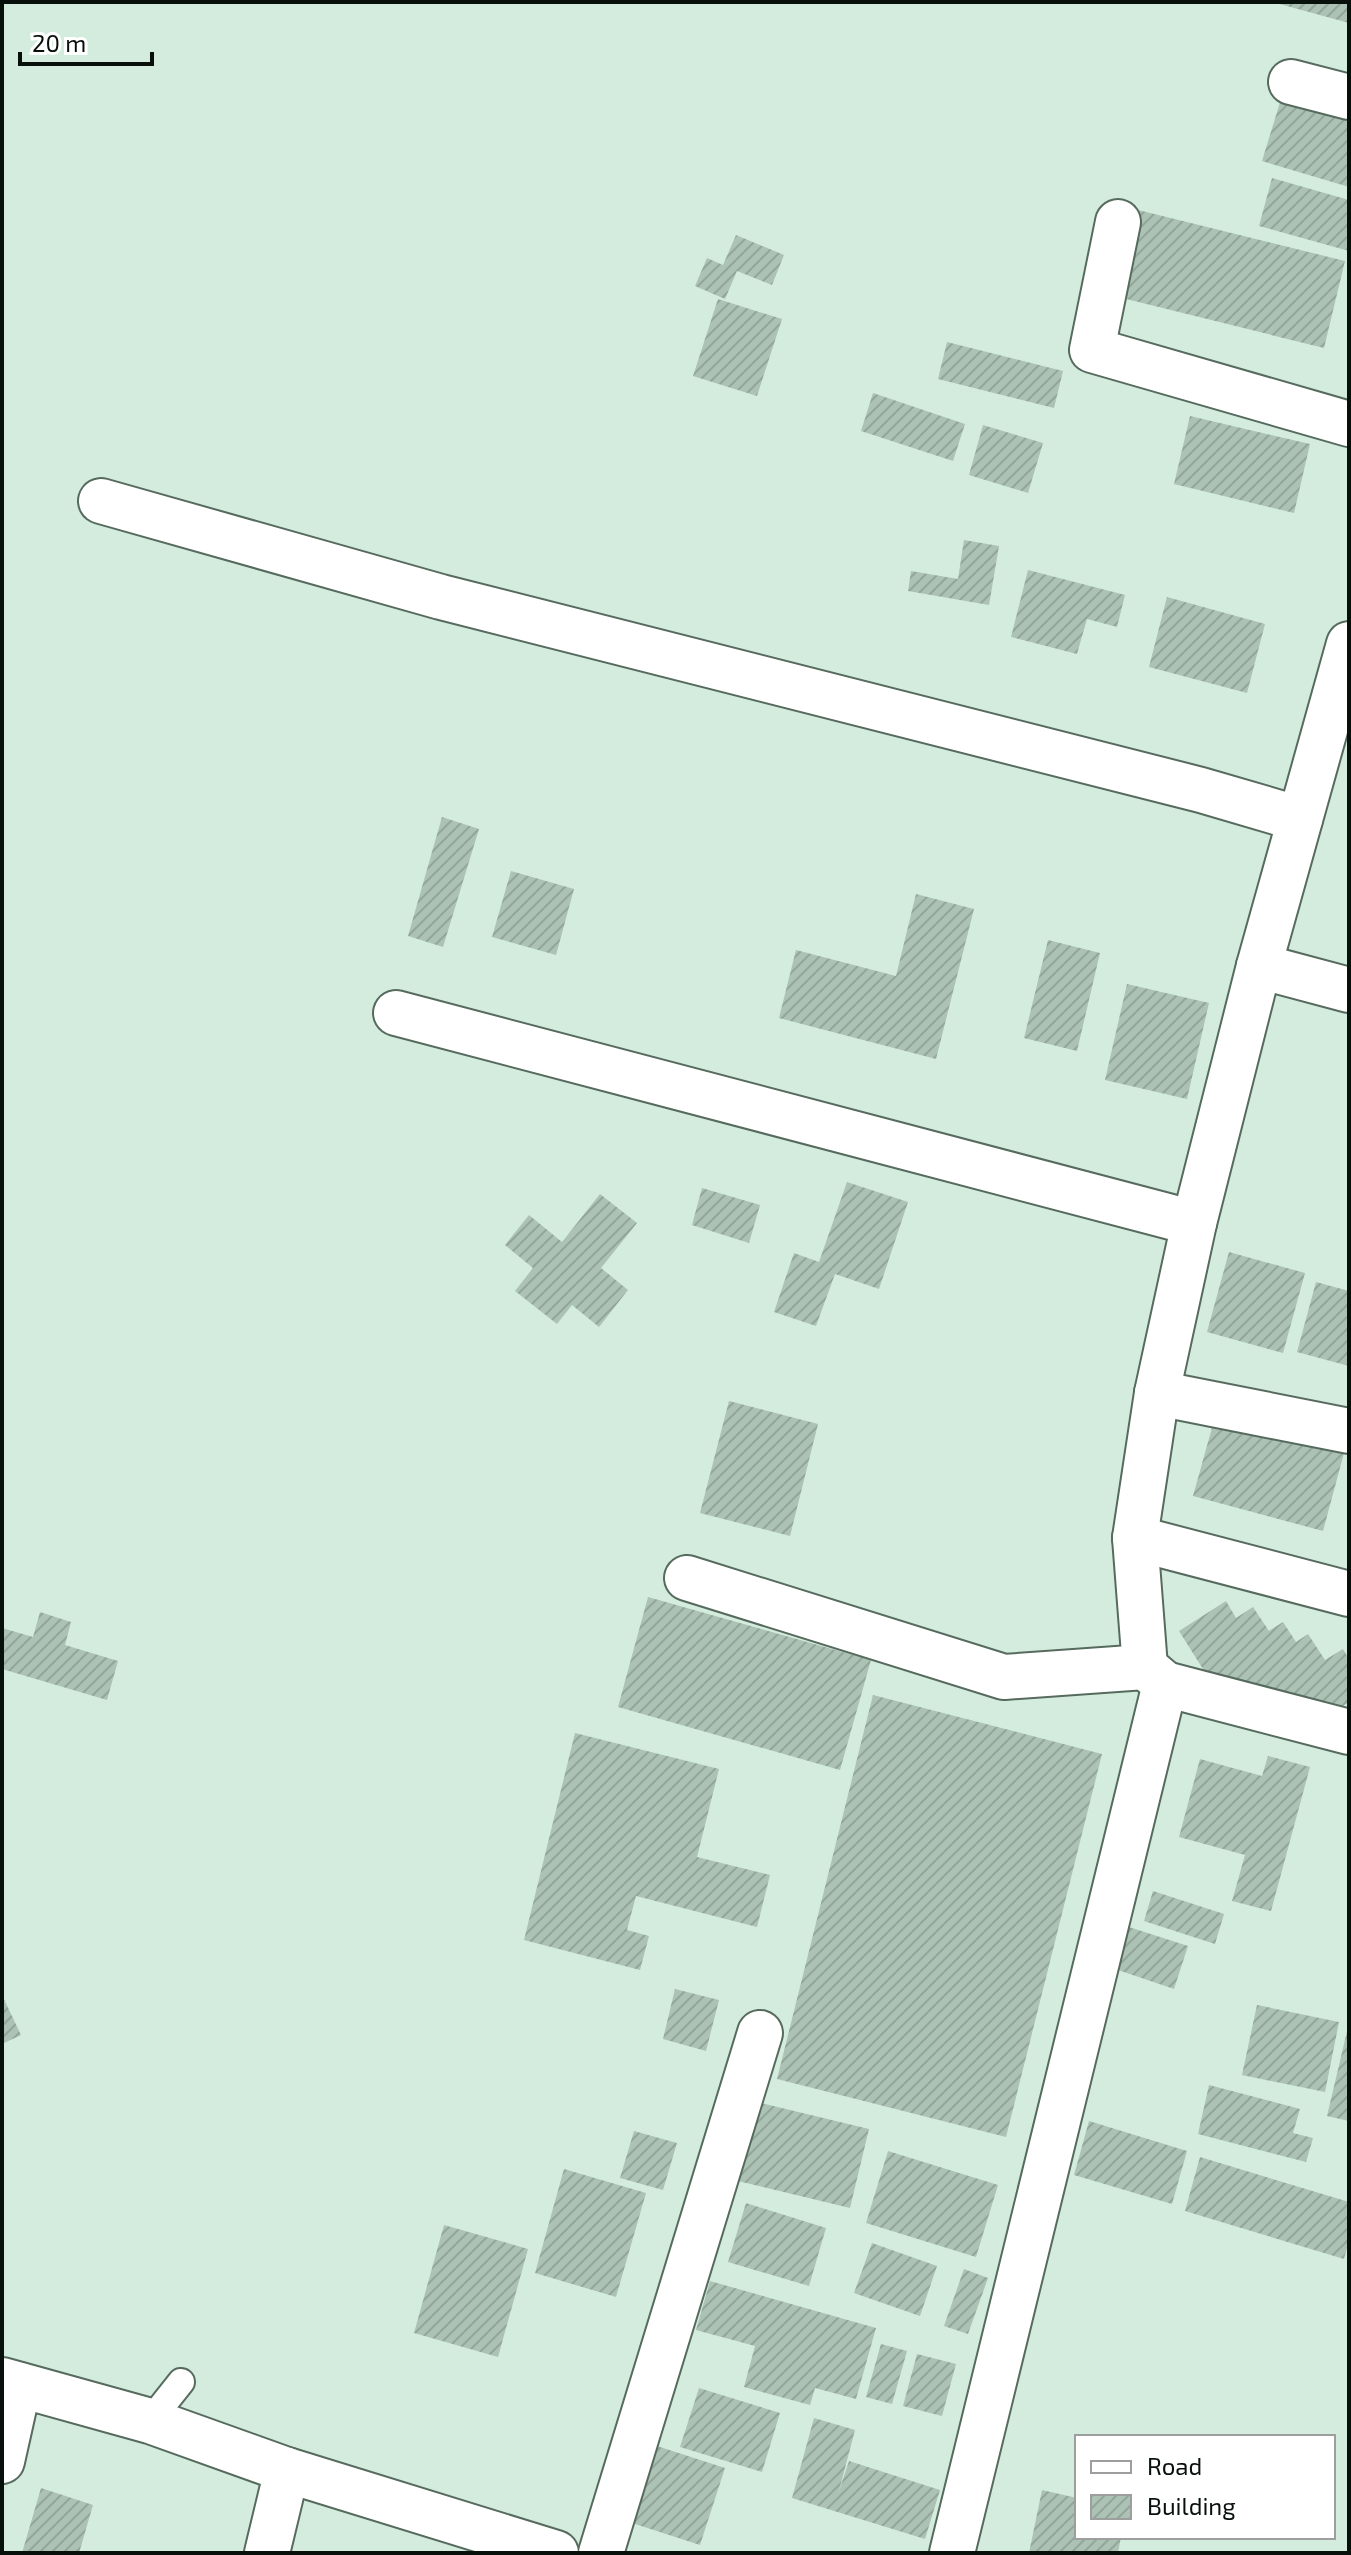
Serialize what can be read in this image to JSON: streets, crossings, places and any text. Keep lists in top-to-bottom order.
{
  "legend": ["Road", "Building"],
  "scale_bar": "20 m"
}
